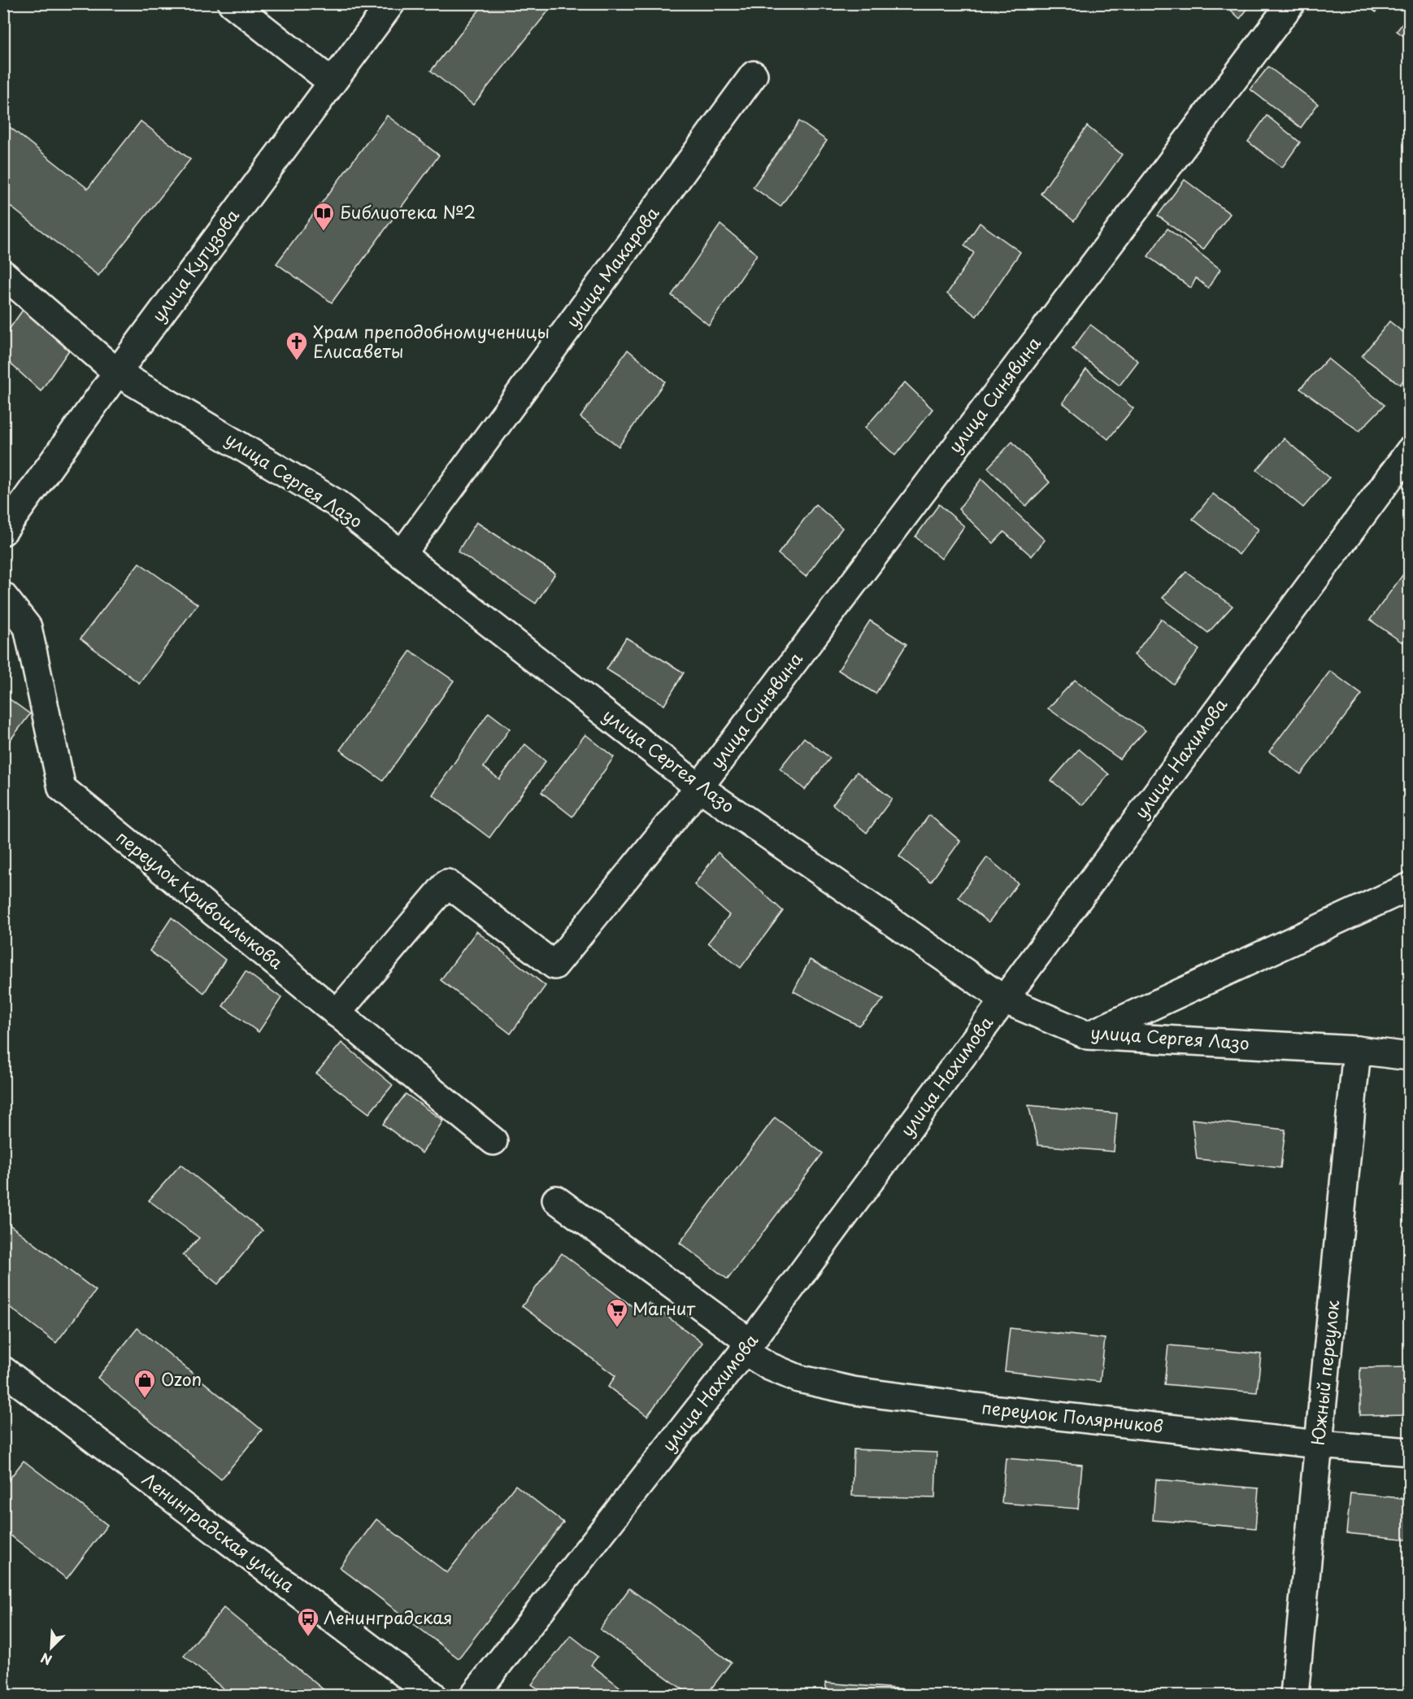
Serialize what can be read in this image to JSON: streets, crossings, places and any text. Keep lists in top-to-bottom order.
{
  "streets": {
    "street": [
      "улица Кутузова",
      "улица Макарова",
      "улица Синявина",
      "улица Сергея Лазо",
      "улица Нахимова",
      "переулок Кривошлыкова",
      "Южный переулок",
      "переулок Полярников",
      "Ленинградская улица"
    ]
  },
  "crossings": [
    ["улица Кутузова", "улица Сергея Лазо"],
    ["улица Макарова", "улица Сергея Лазо"],
    ["улица Синявина", "улица Сергея Лазо"],
    ["улица Синявина", "переулок Кривошлыкова"],
    ["улица Сергея Лазо", "улица Нахимова"],
    ["улица Сергея Лазо", "Южный переулок"],
    ["улица Нахимова", "переулок Полярников"],
    ["Южный переулок", "переулок Полярников"]
  ],
  "places": {
    "library": ["Библиотека №2"],
    "church": ["Храм преподобномученицы Елисаветы"],
    "supermarket": ["Магнит"],
    "shop": ["Ozon"],
    "bus stop": ["Ленинградская"]
  },
  "north": "bottom left"
}
